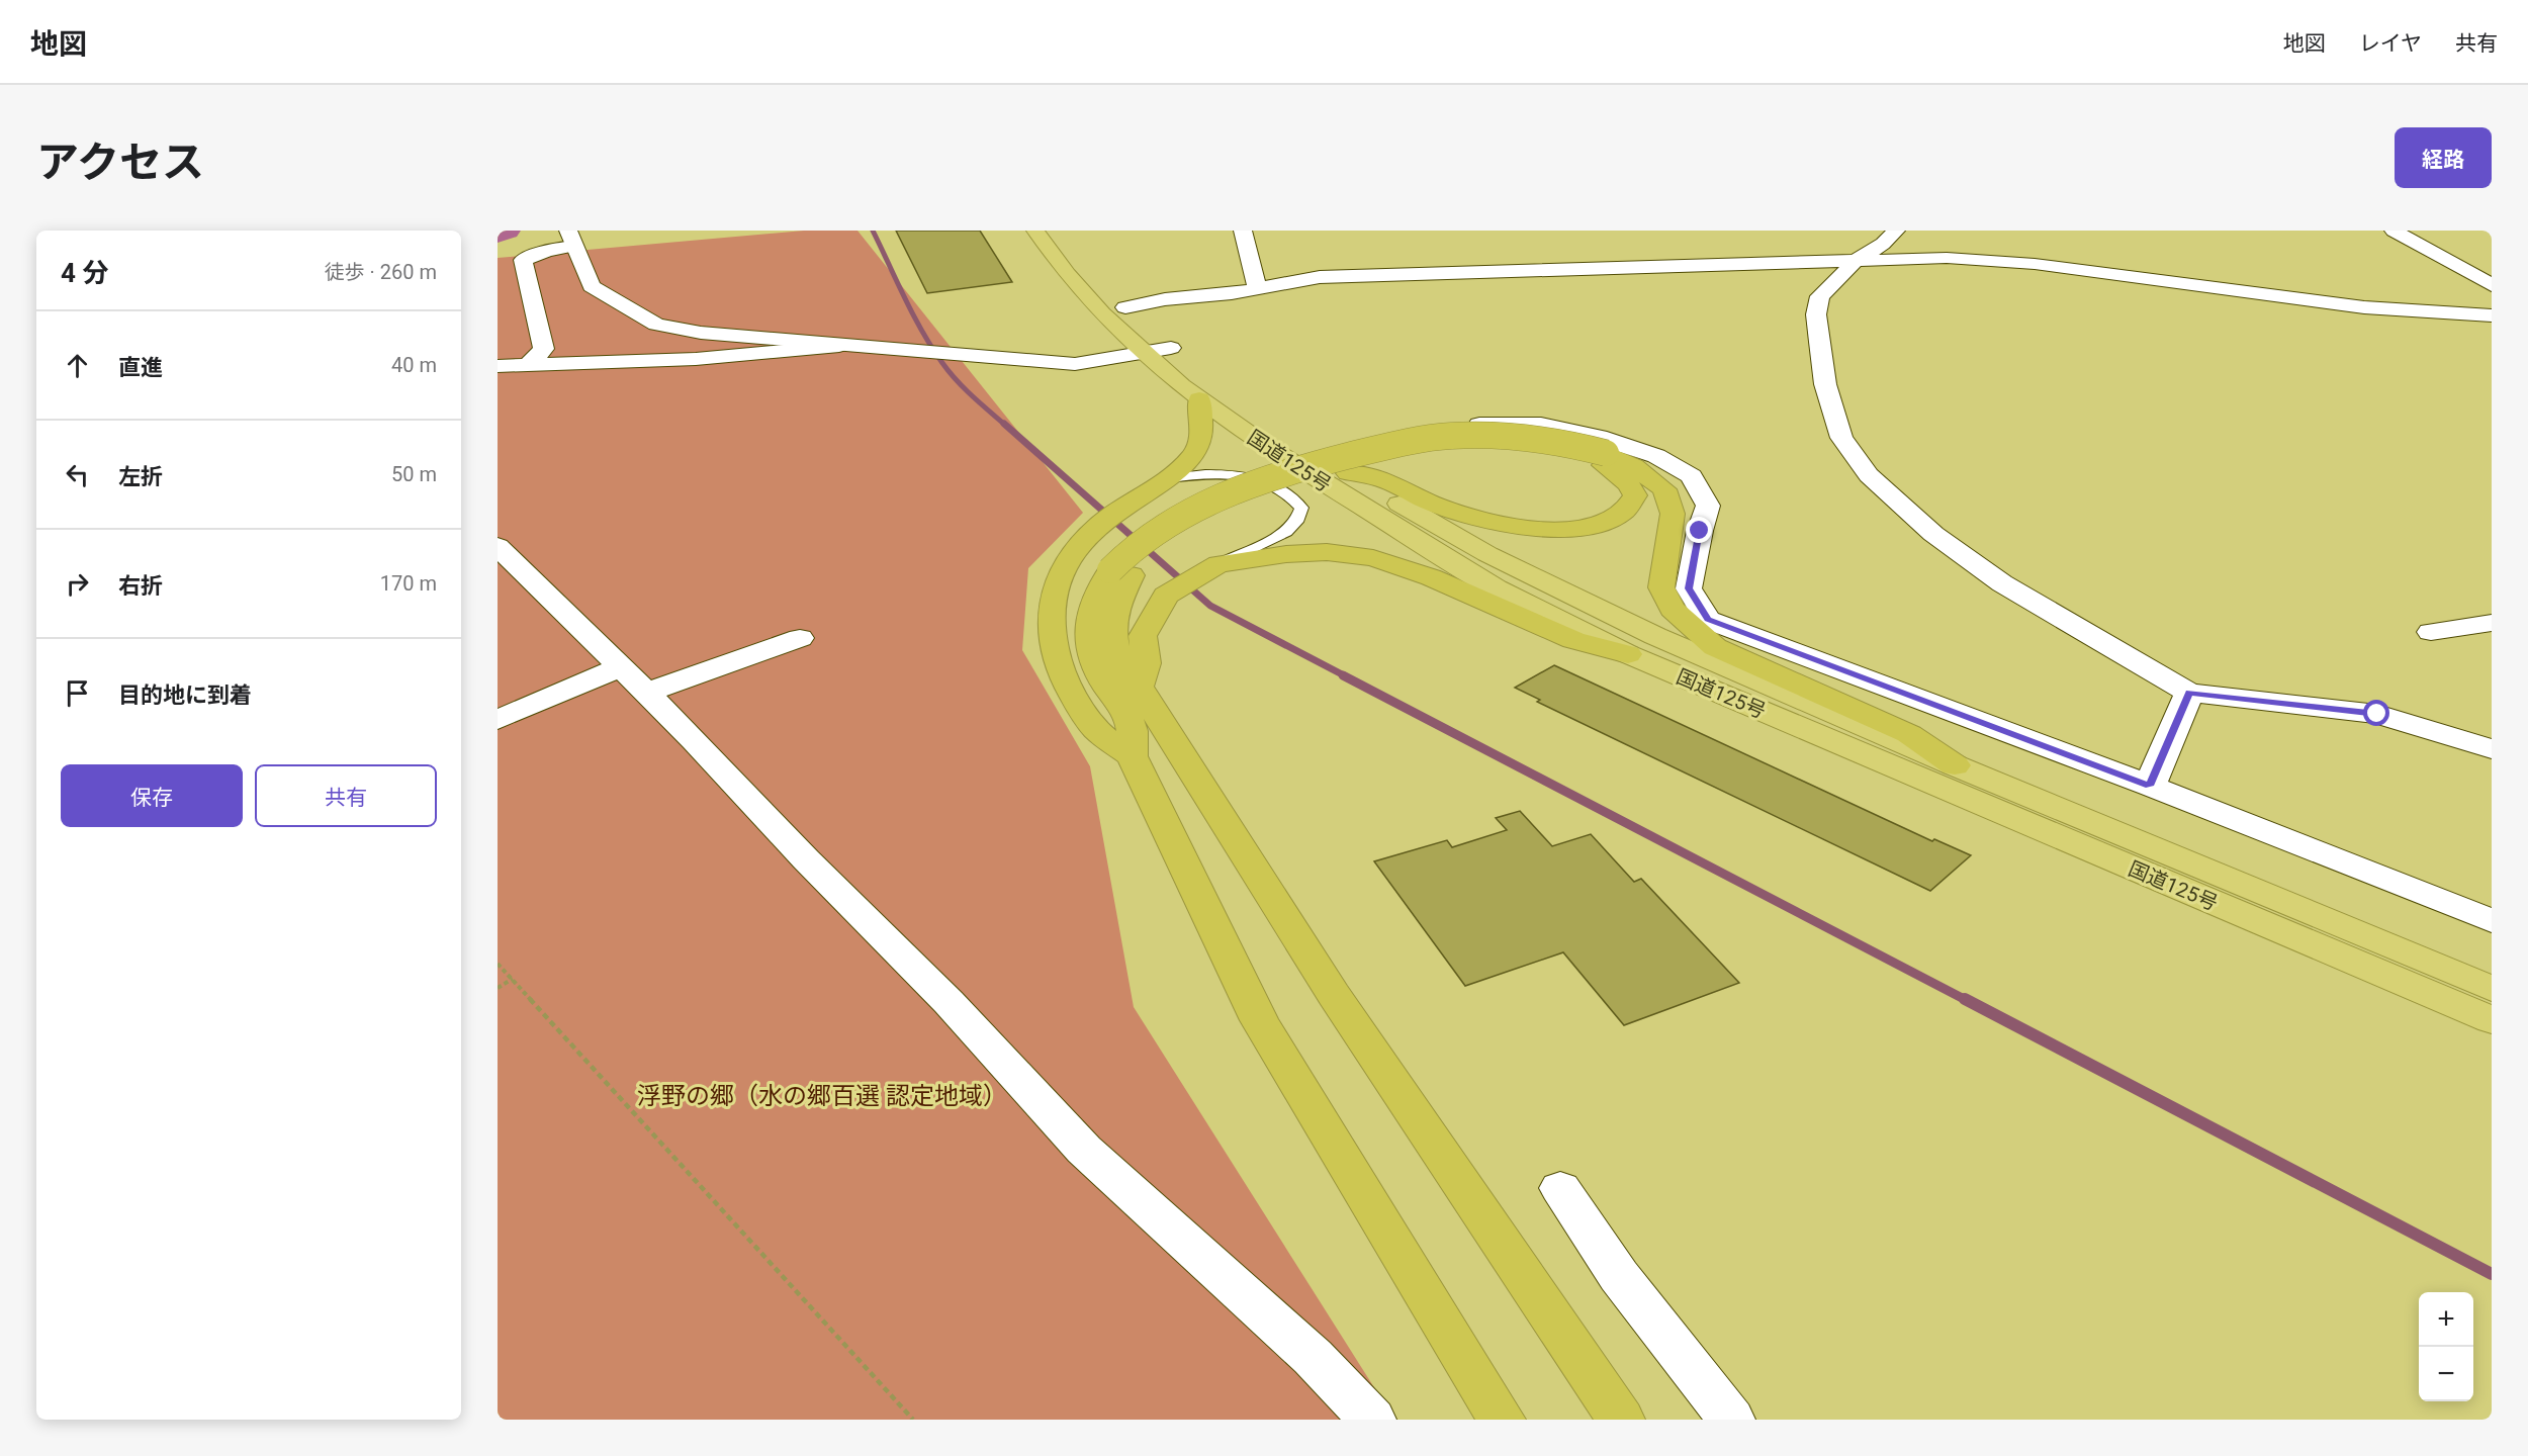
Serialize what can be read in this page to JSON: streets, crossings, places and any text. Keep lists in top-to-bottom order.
{
  "streets": {
    "highway": ["国道125号"]
  },
  "parks": ["浮野の郷（水の郷百選 認定地域）"],
  "page": {
    "header": "地図",
    "nav": ["地図", "レイヤ", "共有"],
    "title": "アクセス",
    "buttons": [
      "経路",
      ["保存", "共有"]
    ],
    "heading": ["4 分", "徒歩 · 260 m"],
    "list": [
      ["直進", "40 m"],
      ["左折", "50 m"],
      ["右折", "170 m"],
      "目的地に到着"
    ],
    "map_buttons": ["+", "−"]
  }
}
